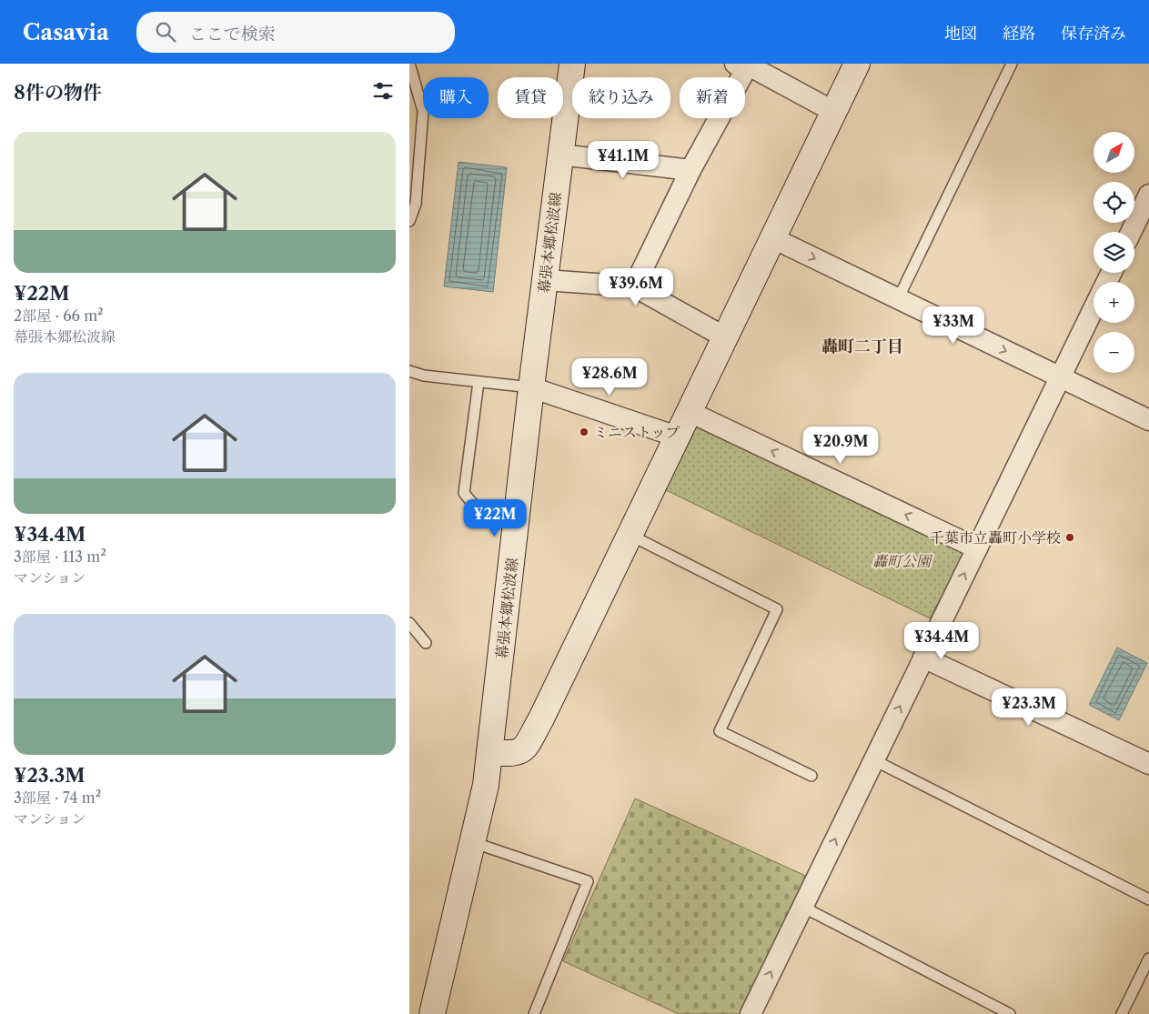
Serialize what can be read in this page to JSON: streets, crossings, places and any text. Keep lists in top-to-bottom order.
{
  "streets": {
    "street": ["幕張本郷松波線"]
  },
  "districts": ["轟町二丁目"],
  "parks": ["轟町公園"],
  "places": ["ミニストップ", "千葉市立轟町小学校"],
  "north": "top right",
  "page": {
    "header": "Casavia",
    "search": "ここで検索",
    "nav": ["地図", "経路", "保存済み"],
    "heading": "8件の物件",
    "chip": [
      "購入",
      "賃貸",
      "絞り込み",
      "新着"
    ],
    "list": [
      {
        "name": "¥22M",
        "note": "2部屋 · 66 m² · 幕張本郷松波線"
      },
      {
        "name": "¥34.4M",
        "note": "3部屋 · 113 m² · マンション"
      },
      {
        "name": "¥23.3M",
        "note": "3部屋 · 74 m² · マンション"
      }
    ],
    "map_buttons": ["+", "−"],
    "price": [
      "¥41.1M",
      "¥39.6M",
      "¥33M",
      "¥28.6M",
      "¥20.9M",
      "¥22M",
      "¥34.4M",
      "¥23.3M"
    ]
  }
}
